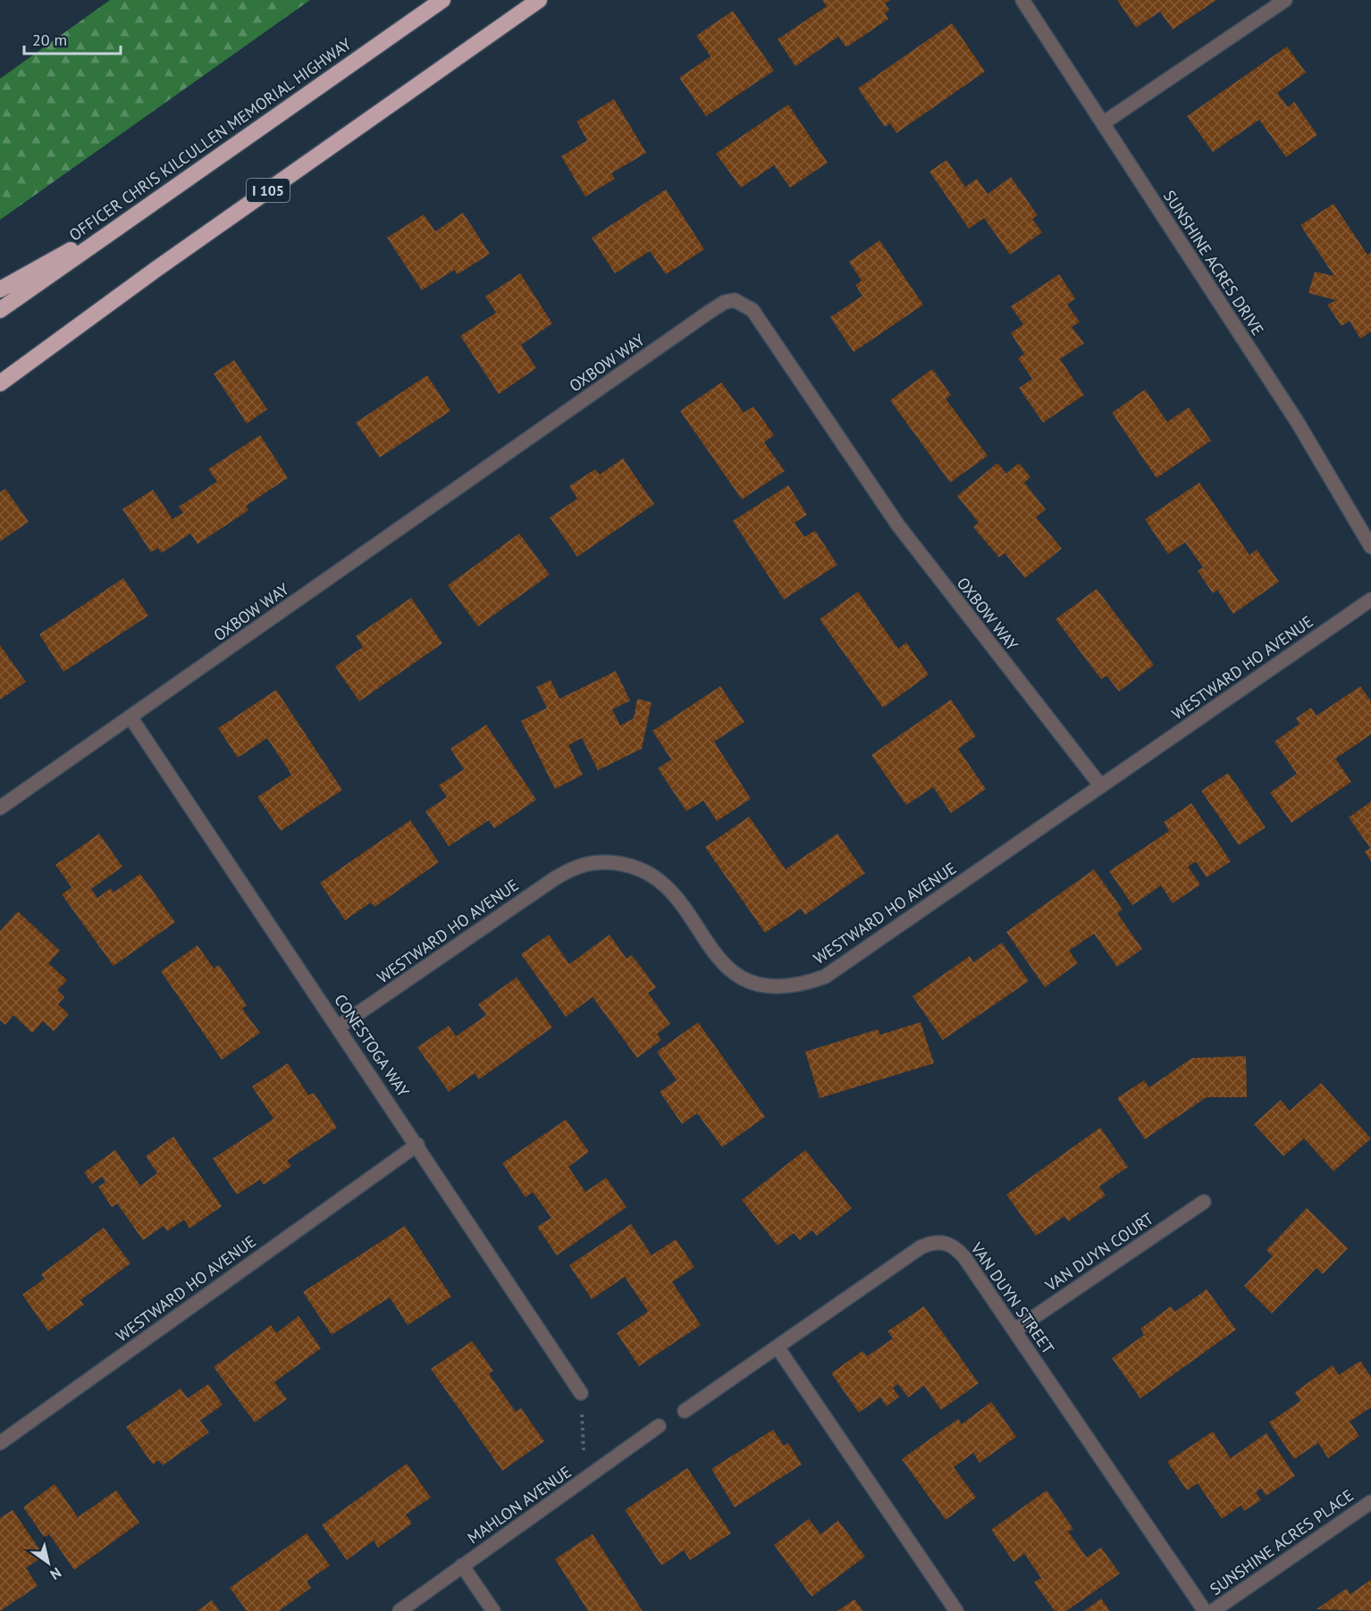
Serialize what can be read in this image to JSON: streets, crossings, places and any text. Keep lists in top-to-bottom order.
{
  "streets": {
    "highway": ["OFFICER CHRIS KILCULLEN MEMORIAL HIGHWAY", "I 105"],
    "street": [
      "SUNSHINE ACRES DRIVE",
      "OXBOW WAY",
      "WESTWARD HO AVENUE",
      "CONESTOGA WAY",
      "VAN DUYN COURT",
      "VAN DUYN STREET",
      "MAHLON AVENUE",
      "SUNSHINE ACRES PLACE"
    ]
  },
  "crossings": [
    ["OXBOW WAY", "WESTWARD HO AVENUE"],
    ["OXBOW WAY", "CONESTOGA WAY"],
    ["WESTWARD HO AVENUE", "CONESTOGA WAY"],
    ["VAN DUYN COURT", "VAN DUYN STREET"]
  ],
  "scale_bar": "20 m",
  "north": "bottom right"
}
